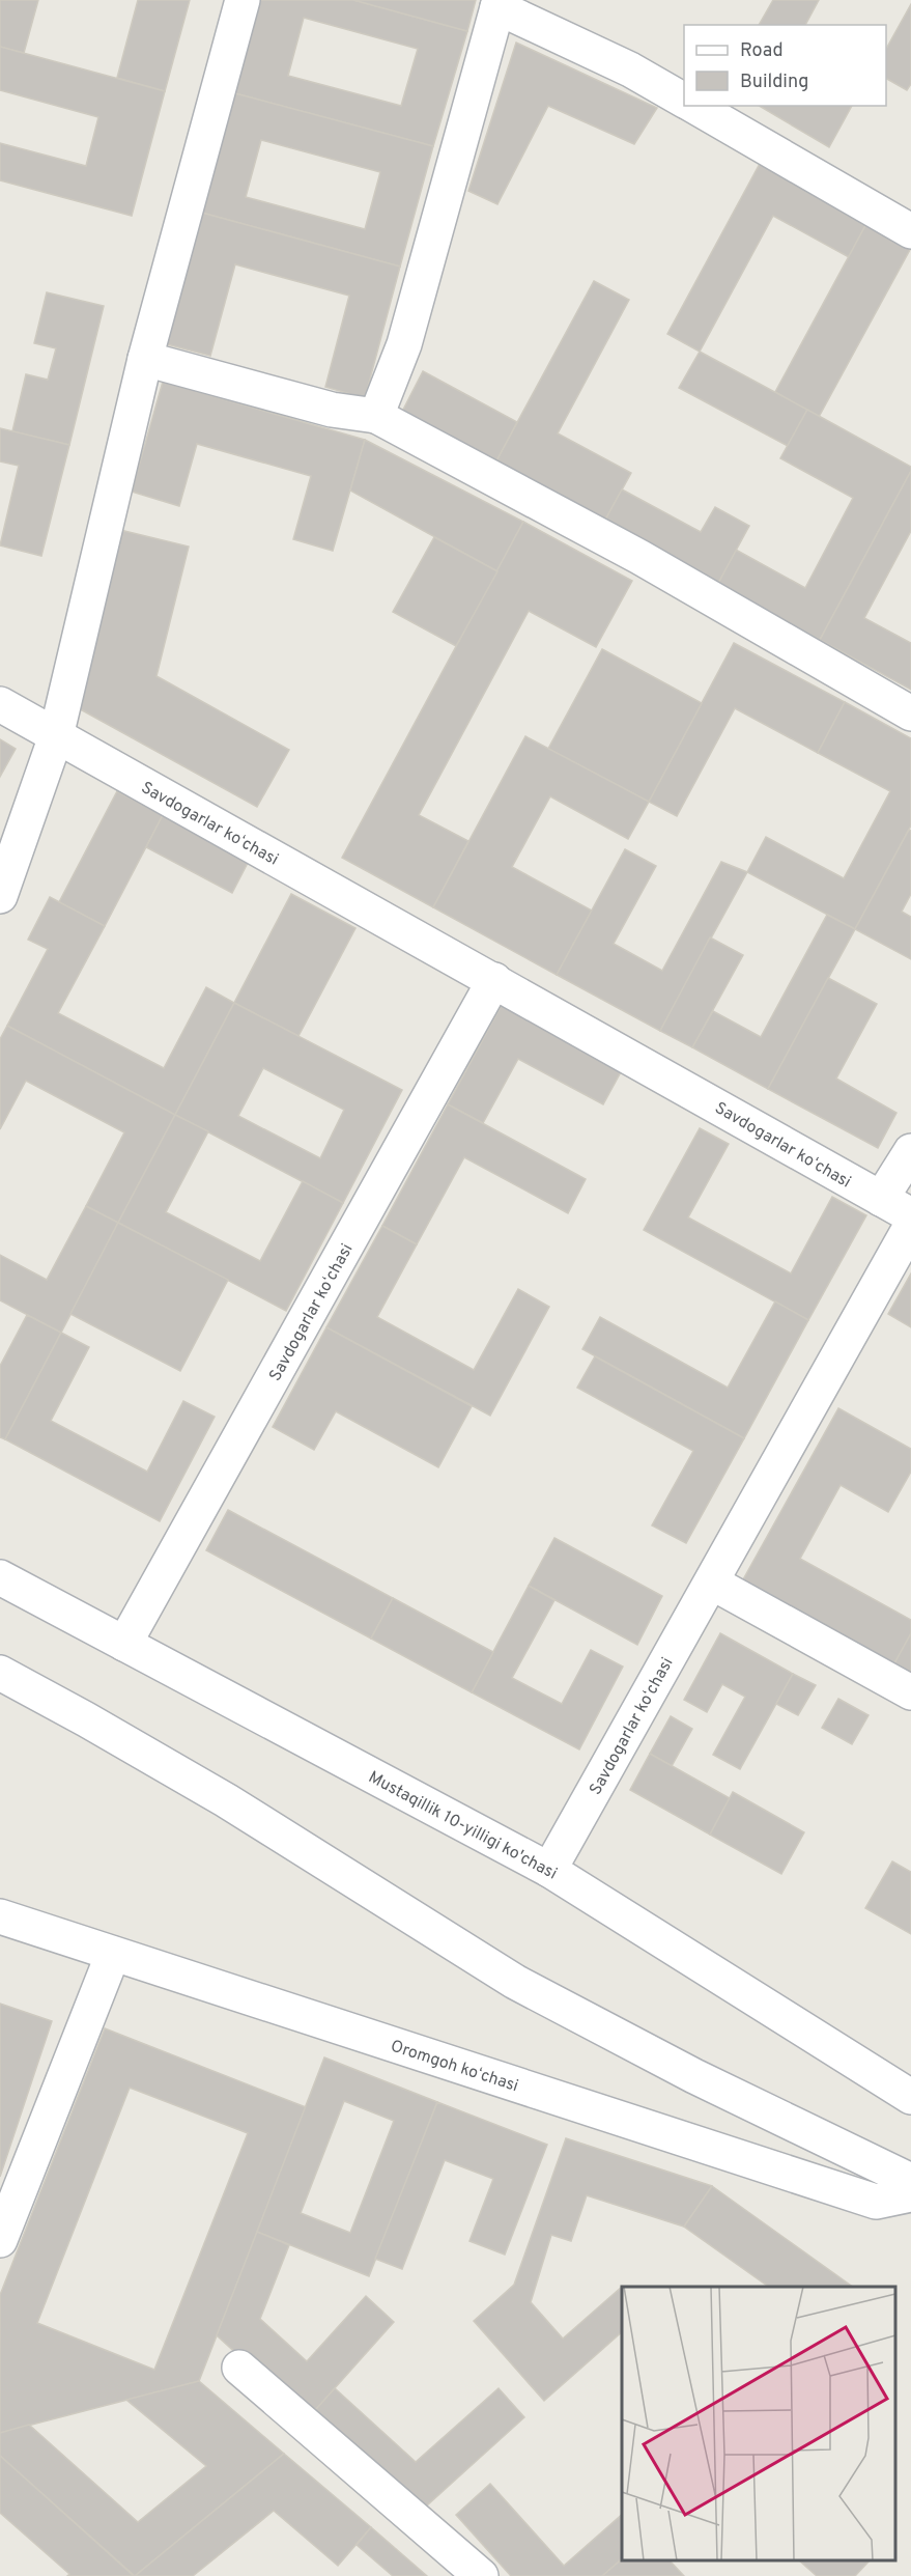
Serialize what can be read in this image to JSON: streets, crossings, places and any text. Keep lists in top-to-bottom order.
{
  "streets": {
    "street": ["Savdogarlar koʻchasi", "Mustaqillik 10-yilligi ko'chasi", "Oromgoh koʻchasi"]
  },
  "crossings": [
    ["Savdogarlar koʻchasi", "Mustaqillik 10-yilligi ko'chasi"]
  ],
  "legend": ["Road", "Building"]
}
